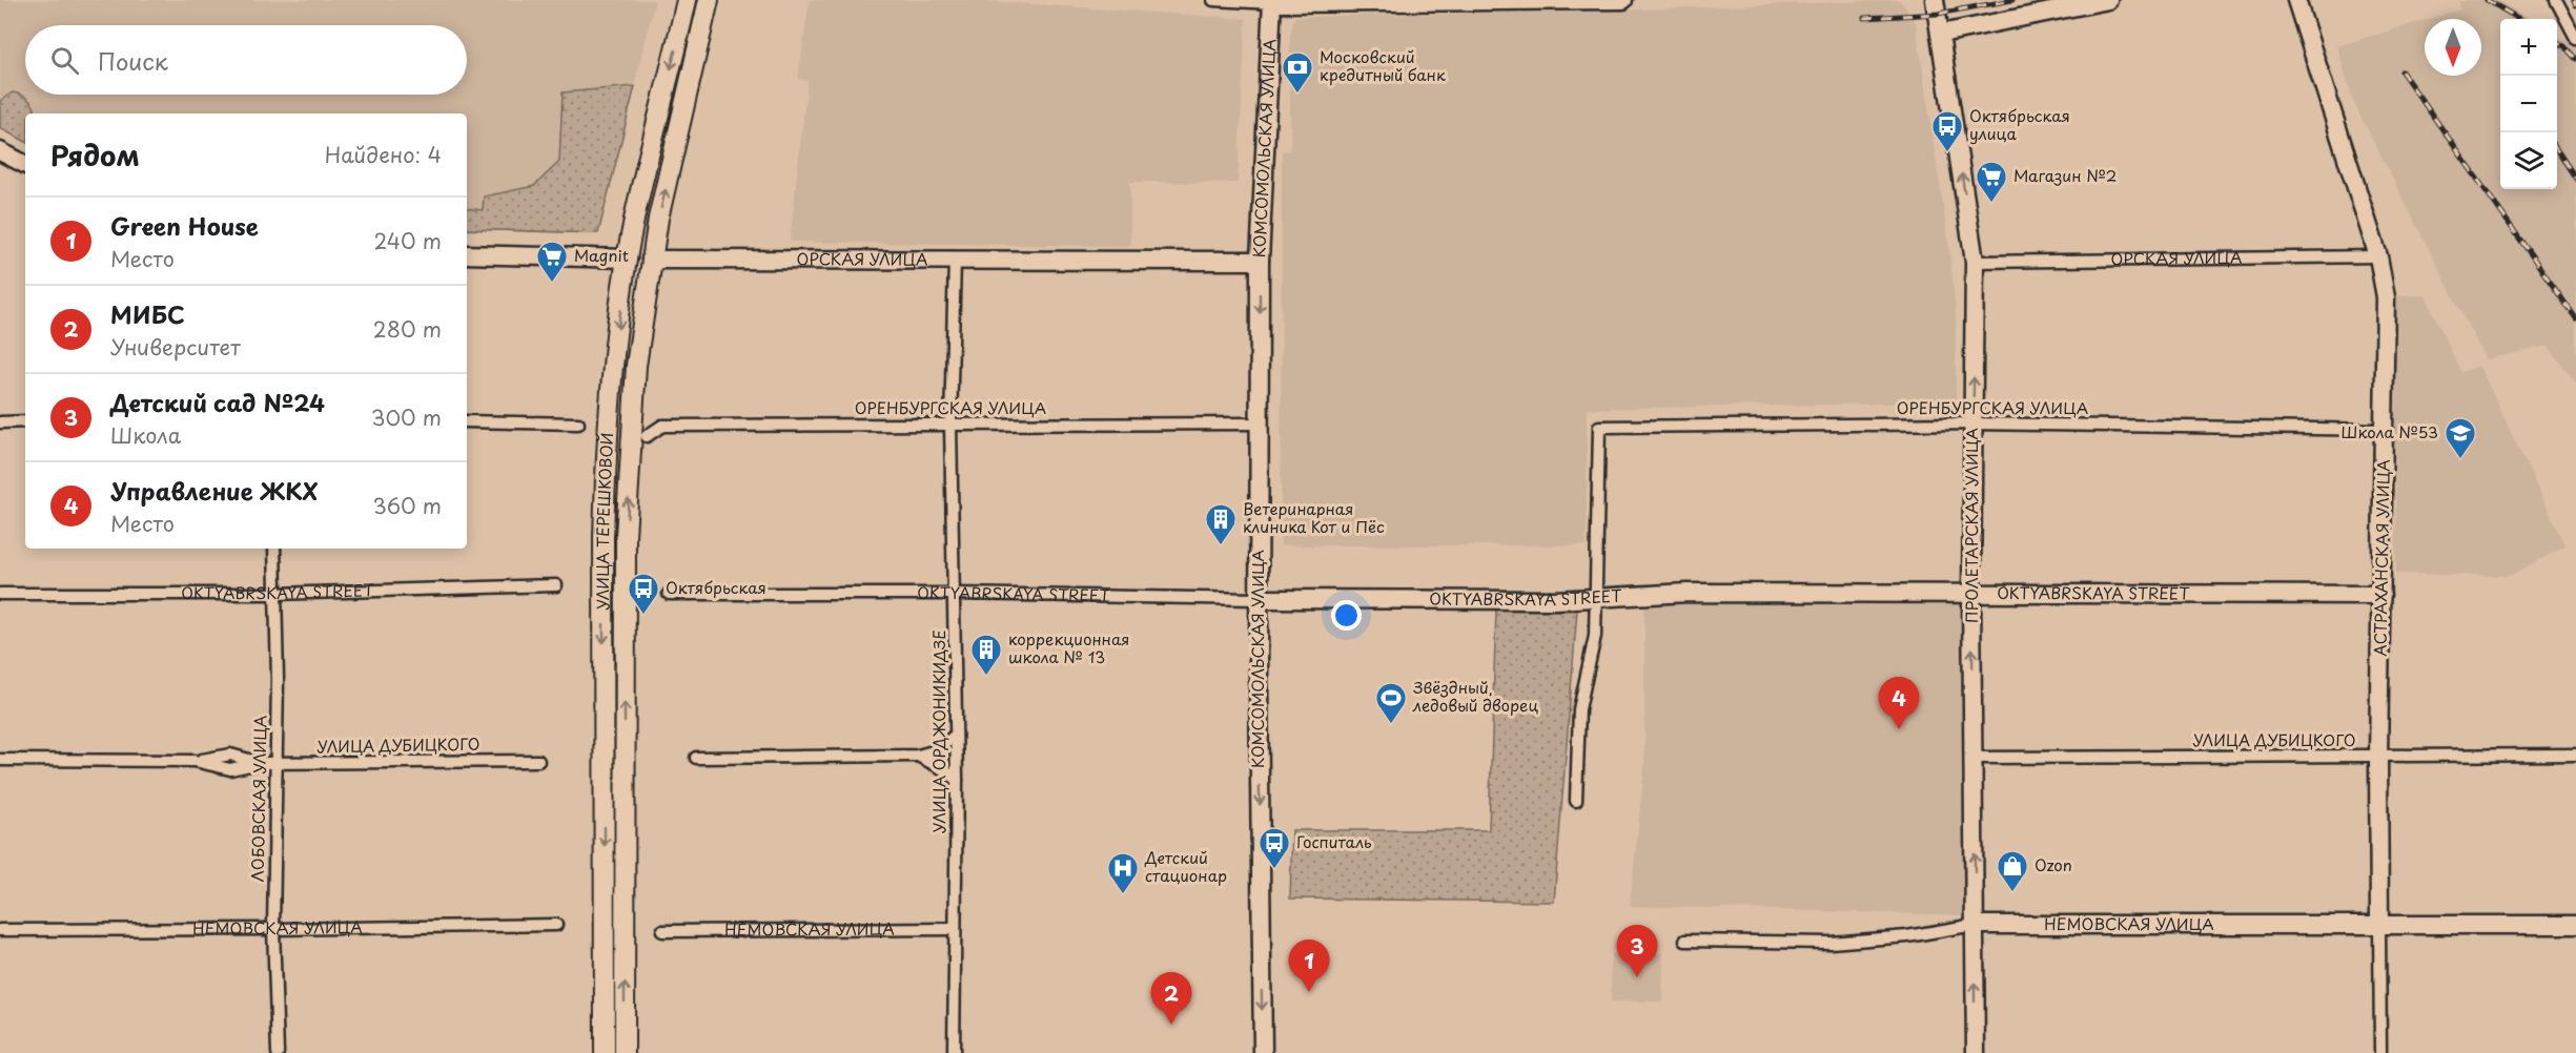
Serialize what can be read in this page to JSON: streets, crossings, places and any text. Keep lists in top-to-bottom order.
{
  "streets": {
    "main road": ["ОРСКАЯ УЛИЦА", "УЛИЦА ТЕРЕШКОВОЙ"],
    "street": [
      "КОМСОМОЛЬСКАЯ УЛИЦА",
      "ОРЕНБУРГСКАЯ УЛИЦА",
      "ПРОЛЕТАРСКАЯ УЛИЦА",
      "АСТРАХАНСКАЯ УЛИЦА",
      "OKTYABRSKAYA STREET",
      "УЛИЦА ОРДЖОНИКИДЗЕ",
      "УЛИЦА ДУБИЦКОГО",
      "ЛОБОВСКАЯ УЛИЦА",
      "НЕМОВСКАЯ УЛИЦА"
    ]
  },
  "crossings": [
    ["КОМСОМОЛЬСКАЯ УЛИЦА", "ОРСКАЯ УЛИЦА"],
    ["КОМСОМОЛЬСКАЯ УЛИЦА", "ОРЕНБУРГСКАЯ УЛИЦА"],
    ["КОМСОМОЛЬСКАЯ УЛИЦА", "OKTYABRSKAYA STREET"],
    ["ОРСКАЯ УЛИЦА", "УЛИЦА ТЕРЕШКОВОЙ"],
    ["ОРСКАЯ УЛИЦА", "ПРОЛЕТАРСКАЯ УЛИЦА"],
    ["ОРСКАЯ УЛИЦА", "АСТРАХАНСКАЯ УЛИЦА"],
    ["ОРСКАЯ УЛИЦА", "УЛИЦА ОРДЖОНИКИДЗЕ"],
    ["ОРЕНБУРГСКАЯ УЛИЦА", "ПРОЛЕТАРСКАЯ УЛИЦА"],
    ["ОРЕНБУРГСКАЯ УЛИЦА", "АСТРАХАНСКАЯ УЛИЦА"],
    ["ОРЕНБУРГСКАЯ УЛИЦА", "OKTYABRSKAYA STREET"],
    ["ОРЕНБУРГСКАЯ УЛИЦА", "УЛИЦА ОРДЖОНИКИДЗЕ"],
    ["ПРОЛЕТАРСКАЯ УЛИЦА", "OKTYABRSKAYA STREET"],
    ["ПРОЛЕТАРСКАЯ УЛИЦА", "УЛИЦА ДУБИЦКОГО"],
    ["ПРОЛЕТАРСКАЯ УЛИЦА", "НЕМОВСКАЯ УЛИЦА"],
    ["АСТРАХАНСКАЯ УЛИЦА", "OKTYABRSKAYA STREET"],
    ["АСТРАХАНСКАЯ УЛИЦА", "УЛИЦА ДУБИЦКОГО"],
    ["АСТРАХАНСКАЯ УЛИЦА", "НЕМОВСКАЯ УЛИЦА"],
    ["OKTYABRSKAYA STREET", "УЛИЦА ОРДЖОНИКИДЗЕ"],
    ["OKTYABRSKAYA STREET", "ЛОБОВСКАЯ УЛИЦА"],
    ["УЛИЦА ОРДЖОНИКИДЗЕ", "НЕМОВСКАЯ УЛИЦА"],
    ["УЛИЦА ДУБИЦКОГО", "ЛОБОВСКАЯ УЛИЦА"],
    ["ЛОБОВСКАЯ УЛИЦА", "НЕМОВСКАЯ УЛИЦА"]
  ],
  "one_way": ["КОМСОМОЛЬСКАЯ УЛИЦА", "ПРОЛЕТАРСКАЯ УЛИЦА"],
  "places": {
    "bank": ["Московский кредитный банк"],
    "bus stop": ["Октябрьская улица", "Октябрьская", "Госпиталь"],
    "supermarket": ["Магазин №2", "Magnit"],
    "school or university": ["Школа №53"],
    "building": ["Ветеринарная клиника Кот и Пёс", "коррекционная школа № 13"],
    "sports": ["Звёздный, ледовый дворец"],
    "shop": ["Ozon"],
    "hospital": ["Детский стационар"]
  },
  "north": "bottom",
  "page": {
    "map_buttons": ["+", "−"],
    "search": "Поиск",
    "heading": ["Рядом", "Найдено: 4"],
    "list": [
      {
        "mark": "1",
        "name": "Green House",
        "note": "Место",
        "value": "240 m"
      },
      {
        "mark": "2",
        "name": "МИБС",
        "note": "Университет",
        "value": "280 m"
      },
      {
        "mark": "3",
        "name": "Детский сад №24",
        "note": "Школа",
        "value": "300 m"
      },
      {
        "mark": "4",
        "name": "Управление ЖКХ",
        "note": "Место",
        "value": "360 m"
      }
    ],
    "pins": [
      "4",
      "3",
      "1",
      "2"
    ]
  }
}
